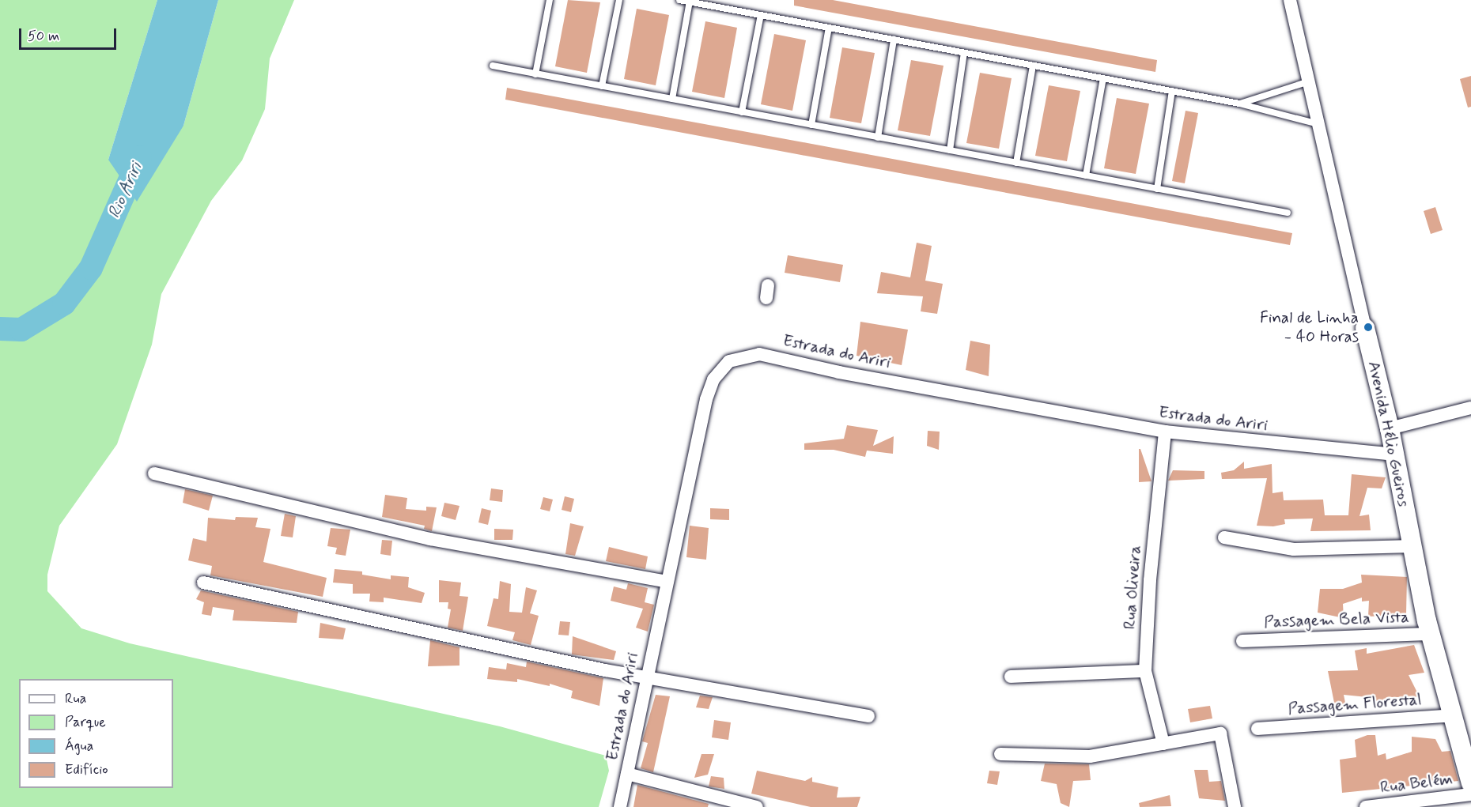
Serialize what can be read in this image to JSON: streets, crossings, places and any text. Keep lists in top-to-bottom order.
{
  "streets": {
    "main road": ["Avenida Hélio Gueiros"],
    "street": [
      "Estrada do Ariri",
      "Rua Oliveira",
      "Passagem Bela Vista",
      "Passagem Florestal",
      "Rua Belém"
    ]
  },
  "crossings": [
    ["Estrada do Ariri", "Avenida Hélio Gueiros"],
    ["Estrada do Ariri", "Rua Oliveira"],
    ["Avenida Hélio Gueiros", "Passagem Bela Vista"],
    ["Avenida Hélio Gueiros", "Passagem Florestal"]
  ],
  "water": ["Rio Ariri"],
  "places": ["Final de Linha - 40 Horas"],
  "legend": [
    "Rua",
    "Parque",
    "Água",
    "Edifício"
  ],
  "scale_bar": "50 m"
}
